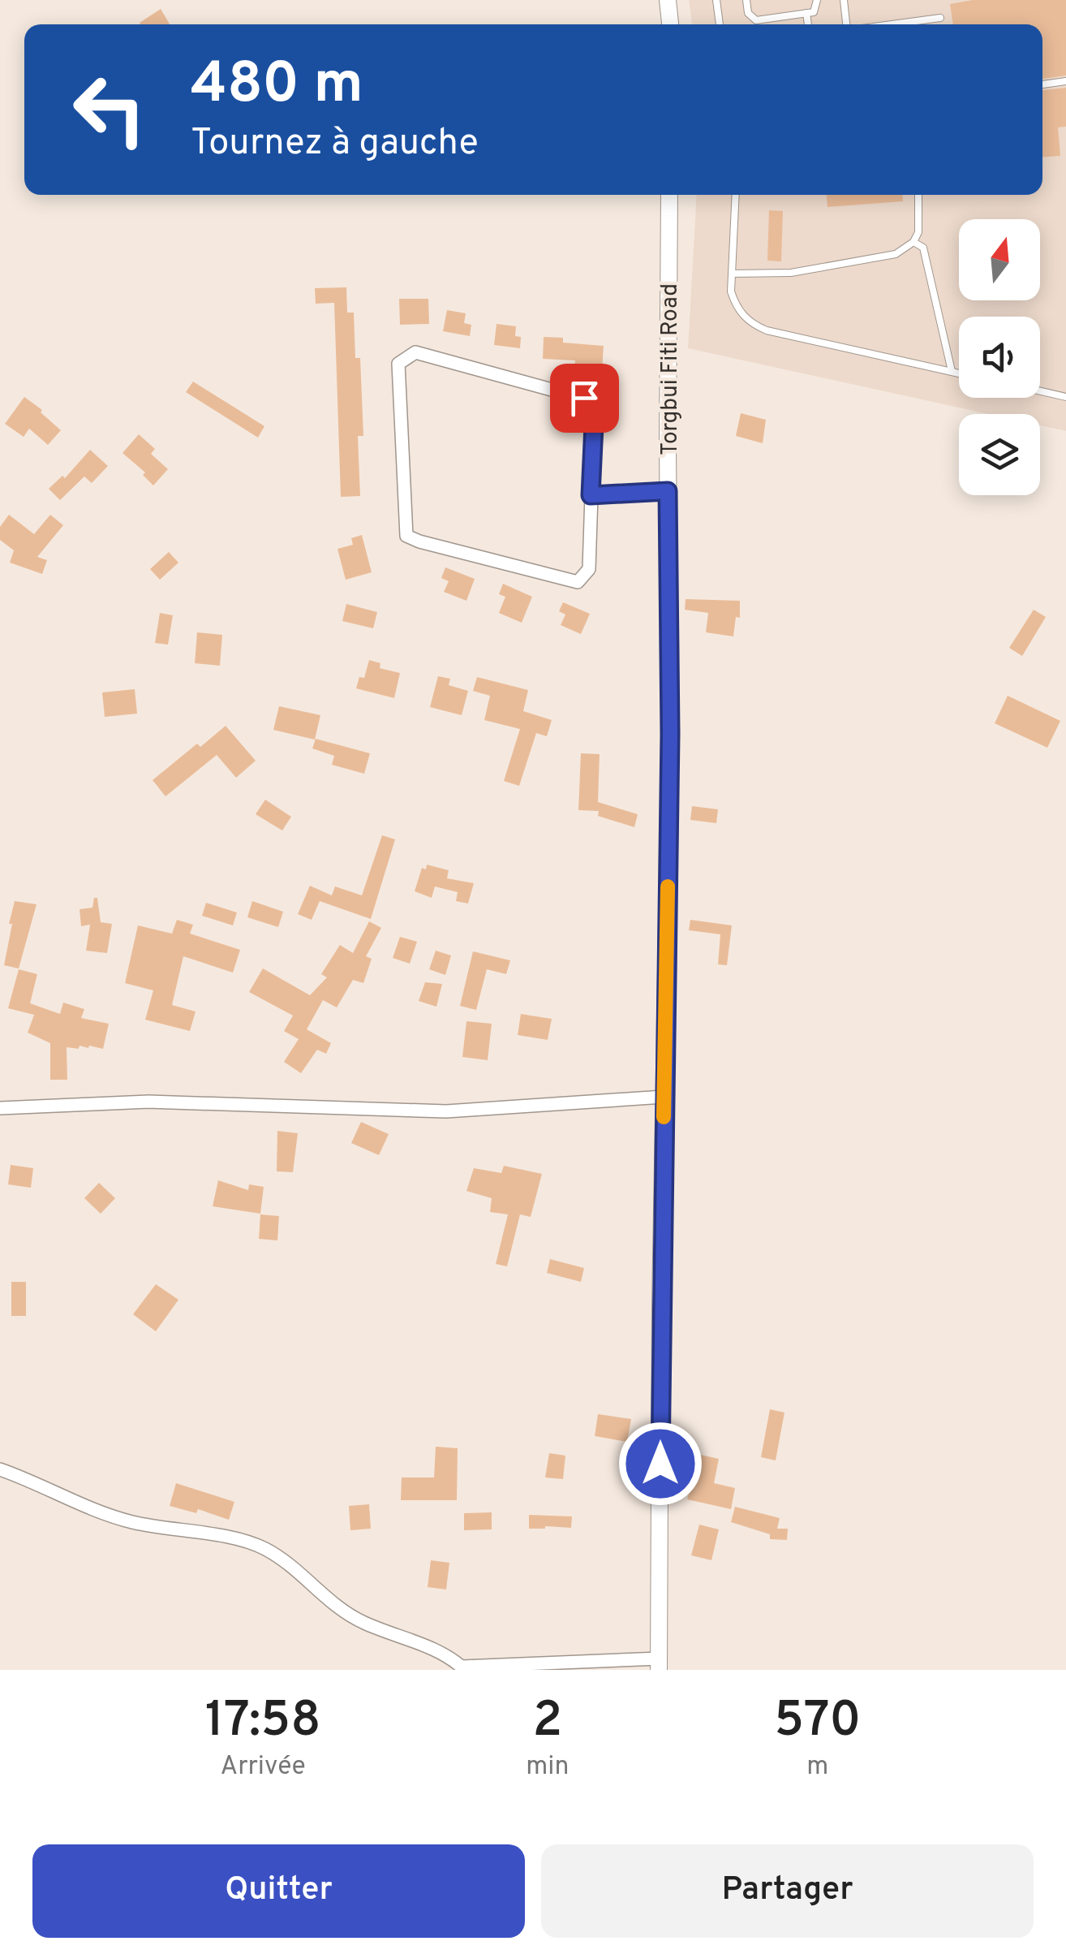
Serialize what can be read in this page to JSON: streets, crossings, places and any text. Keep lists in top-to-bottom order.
{
  "streets": {
    "street": ["Torgbui Fiti Road"]
  },
  "north": "top",
  "page": {
    "turn": ["480 m", "Tournez à gauche"],
    "eta": [
      "17:58",
      "Arrivée",
      "2",
      "min",
      "570",
      "m"
    ],
    "buttons": ["Quitter", "Partager"]
  }
}
